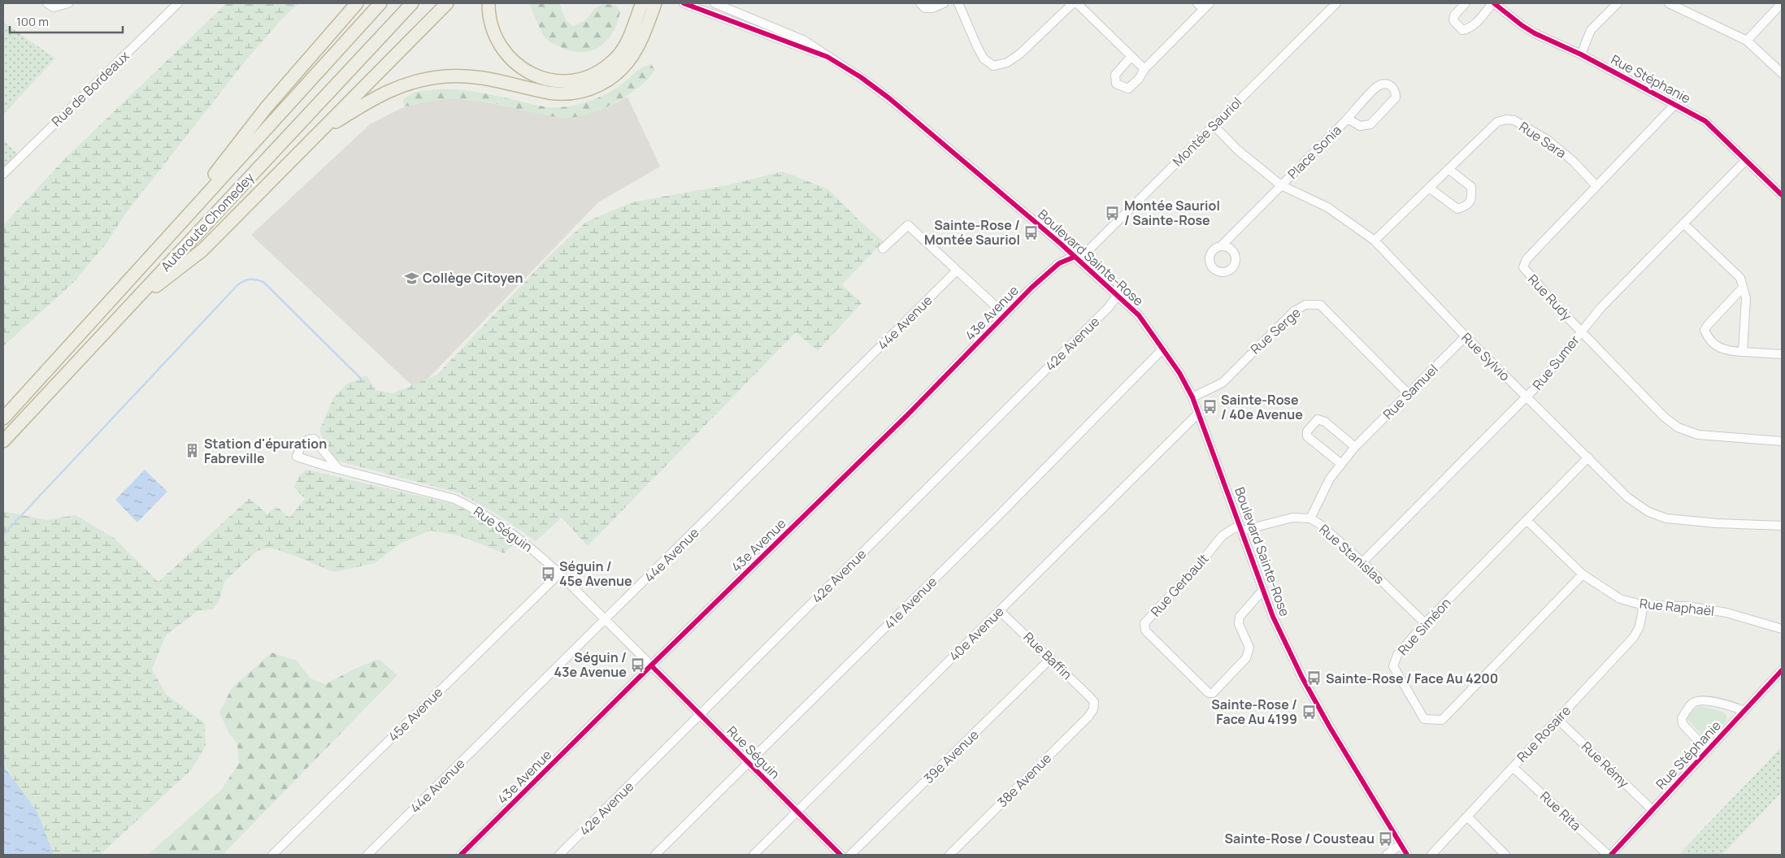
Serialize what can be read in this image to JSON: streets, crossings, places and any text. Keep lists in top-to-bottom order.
{
  "streets": {
    "highway": ["Autoroute Chomedey"],
    "street": [
      "Rue Stéphanie",
      "Rue de Bordeaux",
      "Montée Sauriol",
      "Rue Sara",
      "Place Sonia",
      "Boulevard Sainte-Rose",
      "Rue Rudy",
      "43e Avenue",
      "44e Avenue",
      "Rue Serge",
      "42e Avenue",
      "Rue Sylvio",
      "Rue Sumer",
      "Rue Samuel",
      "Rue Séguin",
      "Rue Stanislas",
      "Rue Gerbault",
      "41e Avenue",
      "Rue Raphaël",
      "Rue Siméon",
      "40e Avenue",
      "Rue Baffin",
      "45e Avenue",
      "Rue Rosaire",
      "39e Avenue",
      "Rue Rémy",
      "38e Avenue",
      "Rue Rita"
    ]
  },
  "crossings": [
    ["Rue Stéphanie", "Rue Rudy"],
    ["Rue Stéphanie", "Rue Sumer"],
    ["Rue Stéphanie", "Rue Rémy"],
    ["Rue Stéphanie", "Rue Rita"],
    ["Montée Sauriol", "Boulevard Sainte-Rose"],
    ["Montée Sauriol", "43e Avenue"],
    ["Montée Sauriol", "Rue Sylvio"],
    ["Rue Sara", "Rue Rudy"],
    ["Rue Sara", "Rue Sylvio"],
    ["Place Sonia", "Rue Sylvio"],
    ["Boulevard Sainte-Rose", "43e Avenue"],
    ["Boulevard Sainte-Rose", "Rue Serge"],
    ["Boulevard Sainte-Rose", "42e Avenue"],
    ["Boulevard Sainte-Rose", "Rue Stanislas"],
    ["Boulevard Sainte-Rose", "Rue Gerbault"],
    ["Boulevard Sainte-Rose", "41e Avenue"],
    ["Boulevard Sainte-Rose", "40e Avenue"],
    ["Rue Rudy", "Rue Sumer"],
    ["43e Avenue", "Rue Séguin"],
    ["44e Avenue", "Rue Séguin"],
    ["Rue Serge", "Rue Samuel"],
    ["42e Avenue", "Rue Séguin"],
    ["Rue Sylvio", "Rue Sumer"],
    ["Rue Sylvio", "Rue Samuel"],
    ["Rue Sylvio", "Rue Siméon"],
    ["Rue Sumer", "Rue Stanislas"],
    ["Rue Samuel", "Rue Stanislas"],
    ["Rue Séguin", "41e Avenue"],
    ["Rue Séguin", "40e Avenue"],
    ["Rue Séguin", "45e Avenue"],
    ["Rue Stanislas", "Rue Gerbault"],
    ["Rue Stanislas", "Rue Siméon"],
    ["Rue Raphaël", "Rue Siméon"],
    ["Rue Raphaël", "Rue Rosaire"],
    ["40e Avenue", "Rue Baffin"],
    ["Rue Baffin", "39e Avenue"],
    ["Rue Baffin", "38e Avenue"],
    ["Rue Rosaire", "Rue Rémy"],
    ["Rue Rosaire", "Rue Rita"]
  ],
  "places": {
    "bus stop": [
      "Montée Sauriol / Sainte-Rose",
      "Sainte-Rose / Montée Sauriol",
      "Sainte-Rose / 40e Avenue",
      "Séguin / 45e Avenue",
      "Séguin / 43e Avenue",
      "Sainte-Rose / Face Au 4200",
      "Sainte-Rose / Face Au 4199",
      "Sainte-Rose / Cousteau"
    ],
    "school or university": ["Collège Citoyen"],
    "building": ["Station d'épuration Fabreville"]
  },
  "scale_bar": "100 m"
}
